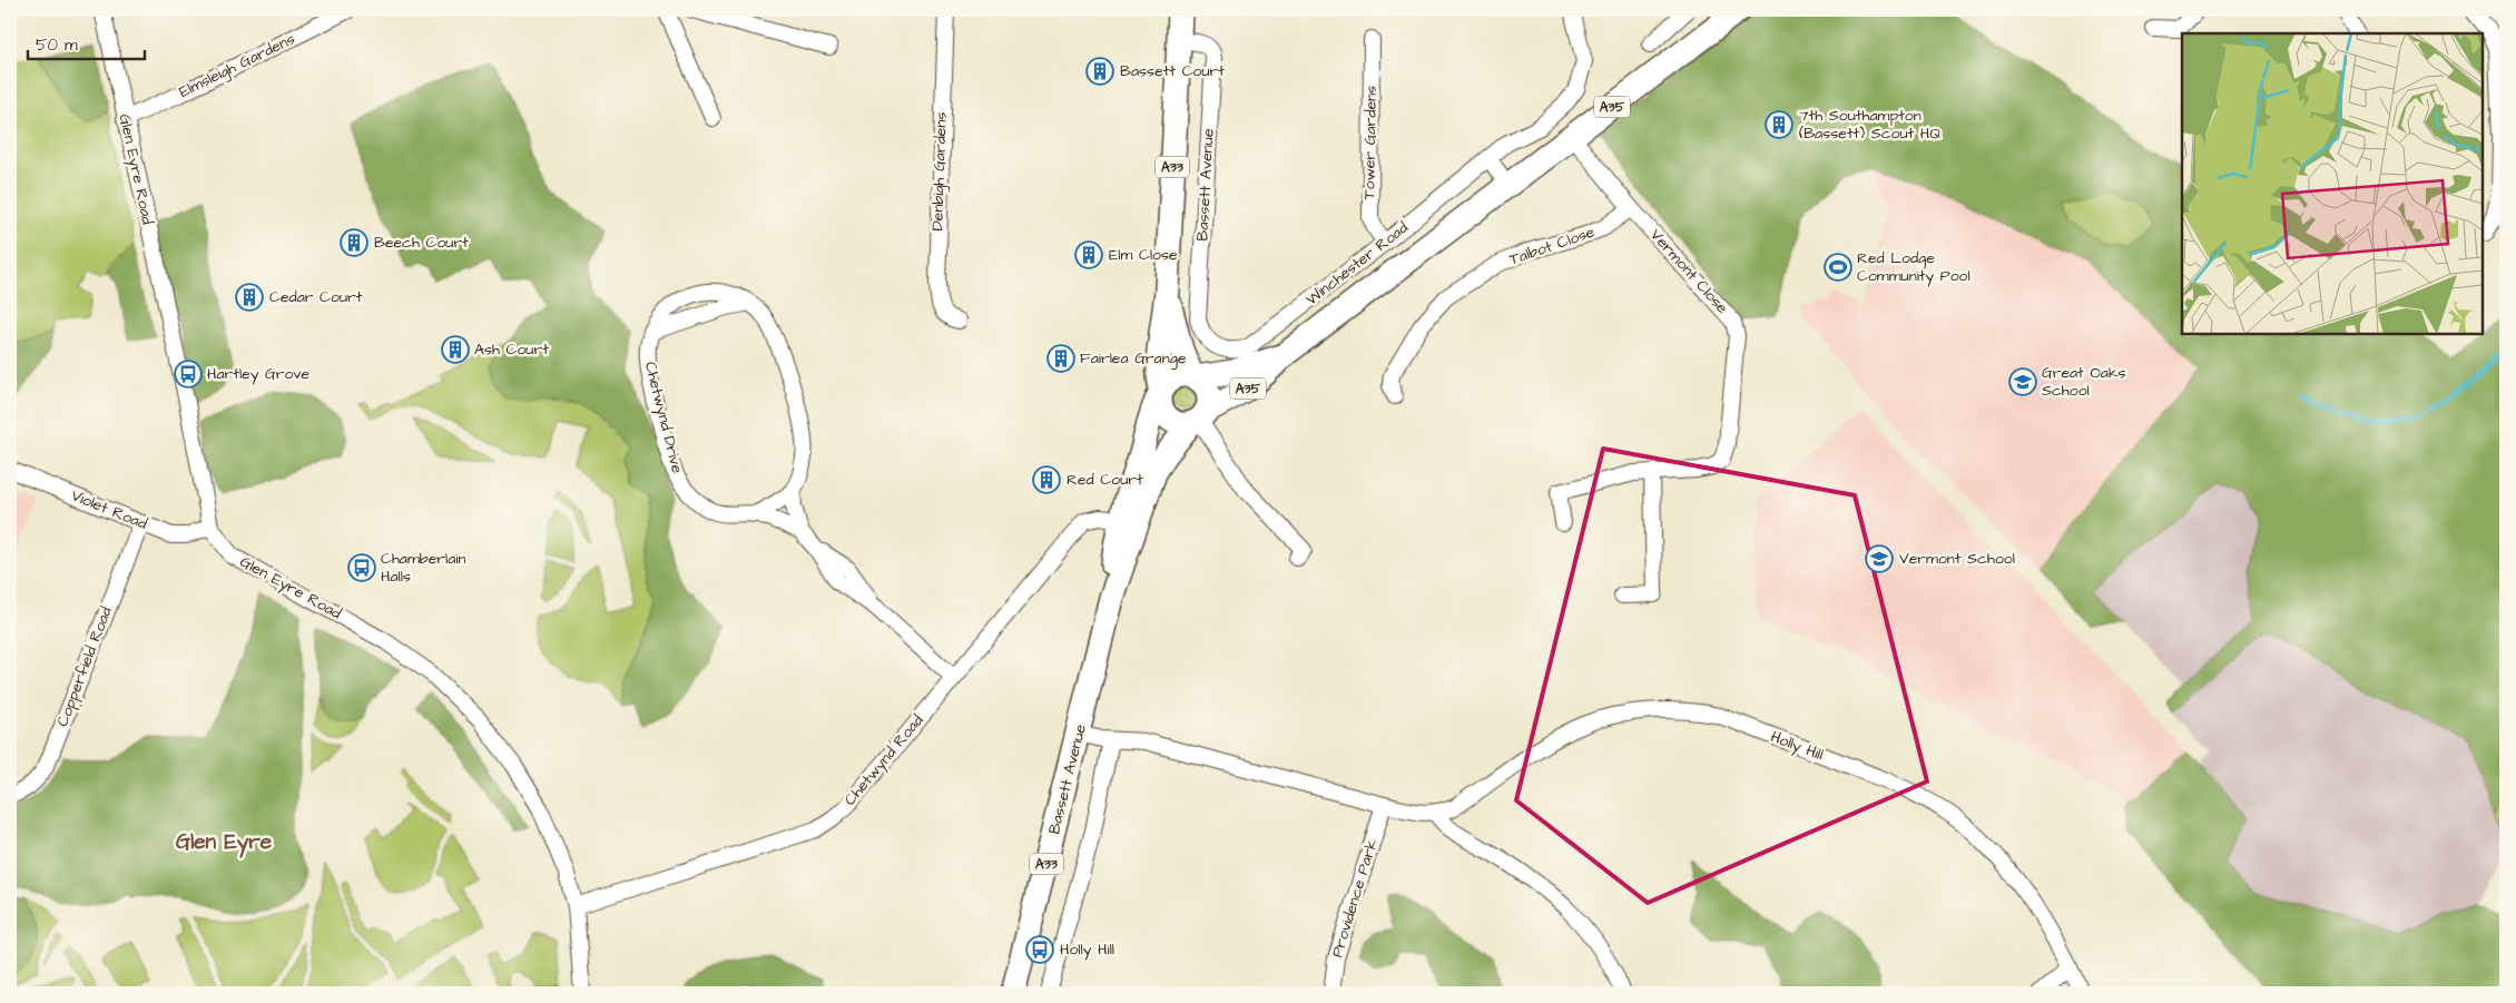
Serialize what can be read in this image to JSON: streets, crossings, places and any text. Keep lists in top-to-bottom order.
{
  "streets": {
    "main road": [
      "A35",
      "A33",
      "Bassett Avenue",
      "Winchester Road"
    ],
    "street": [
      "Elmsleigh Gardens",
      "Tower Gardens",
      "Glen Eyre Road",
      "Denbigh Gardens",
      "Talbot Close",
      "Vermont Close",
      "Chetwynd Drive",
      "Violet Road",
      "Copperfield Road",
      "Holly Hill",
      "Chetwynd Road",
      "Providence Park"
    ]
  },
  "crossings": [
    ["Elmsleigh Gardens", "Glen Eyre Road"],
    ["Tower Gardens", "Winchester Road"],
    ["Glen Eyre Road", "Violet Road"],
    ["Glen Eyre Road", "Chetwynd Road"],
    ["Bassett Avenue", "Winchester Road"],
    ["Bassett Avenue", "Holly Hill"],
    ["Bassett Avenue", "Chetwynd Road"],
    ["Talbot Close", "Vermont Close"],
    ["Winchester Road", "Vermont Close"],
    ["Chetwynd Drive", "Chetwynd Road"],
    ["Violet Road", "Copperfield Road"],
    ["Holly Hill", "Providence Park"]
  ],
  "districts": ["Glen Eyre"],
  "places": {
    "building": [
      "Bassett Court",
      "7th Southampton (Bassett) Scout HQ",
      "Beech Court",
      "Elm Close",
      "Cedar Court",
      "Ash Court",
      "Fairlea Grange",
      "Red Court"
    ],
    "sports": ["Red Lodge Community Pool"],
    "bus stop": ["Hartley Grove", "Chamberlain Halls", "Holly Hill"],
    "school or university": ["Great Oaks School", "Vermont School"]
  },
  "scale_bar": "50 m"
}
